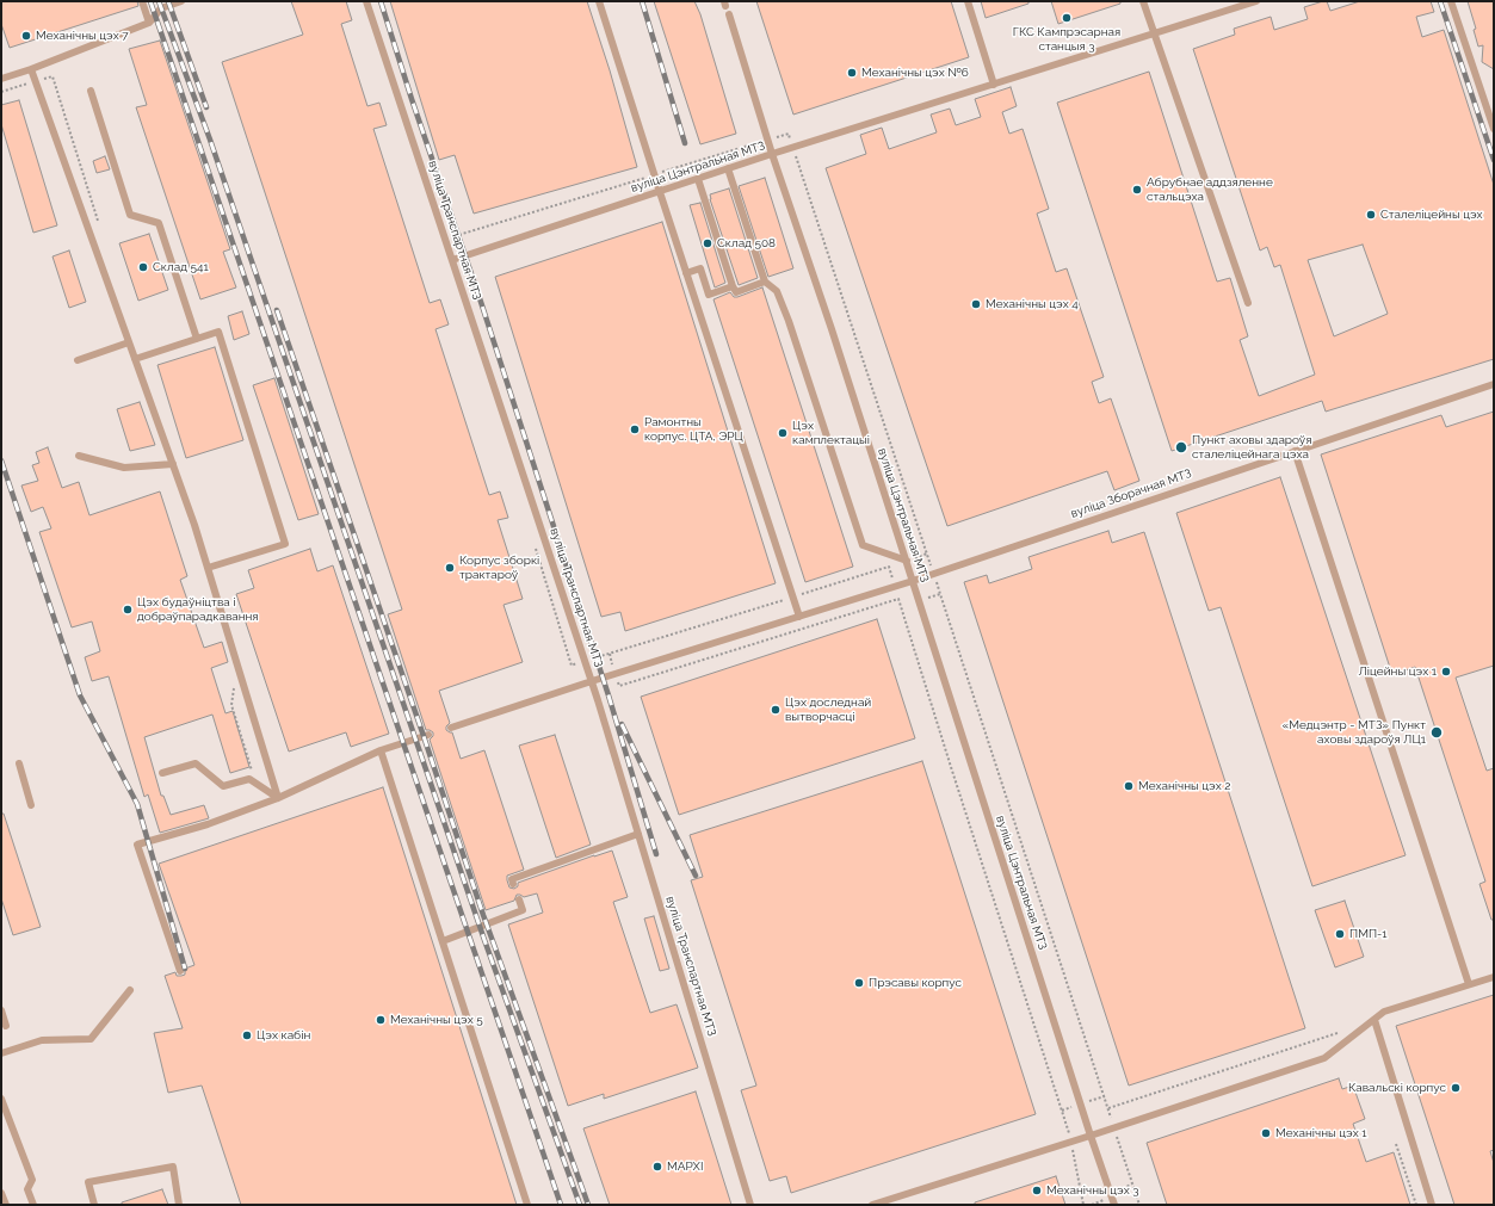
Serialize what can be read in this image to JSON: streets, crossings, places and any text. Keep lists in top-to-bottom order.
{
  "streets": {
    "lane": ["вуліца Цэнтральная МТЗ", "вуліца Транспартная МТЗ", "вуліца Зборачная МТЗ"]
  },
  "crossings": [
    ["вуліца Цэнтральная МТЗ", "вуліца Транспартная МТЗ"],
    ["вуліца Цэнтральная МТЗ", "вуліца Зборачная МТЗ"],
    ["вуліца Транспартная МТЗ", "вуліца Зборачная МТЗ"]
  ],
  "places": [
    "ГКС Кампрэсарная станцыя 3",
    "Механічны цэх 7",
    "Механічны цэх №6",
    "Абрубнае аддзяленне стальцэха",
    "Сталеліцейны цэх",
    "Склад 508",
    "Склад 541",
    "Механічны цэх 4",
    "Рамонтны корпус. ЦТА, ЭРЦ",
    "Цэх камплектацыі",
    "Пункт аховы здароўя сталеліцейнага цэха",
    "Корпус зборкі трактароў",
    "Цэх будаўніцтва і добраўпарадкавання",
    "Ліцейны цэх 1",
    "Цэх доследнай вытворчасці",
    "«Медцэнтр - МТЗ» Пункт аховы здароўя ЛЦ1",
    "Механічны цэх 2",
    "ПМП-1",
    "Прэсавы корпус",
    "Механічны цэх 5",
    "Цэх кабін",
    "Кавальскі корпус",
    "Механічны цэх 1",
    "МАРХІ",
    "Механічны цэх 3"
  ]
}
